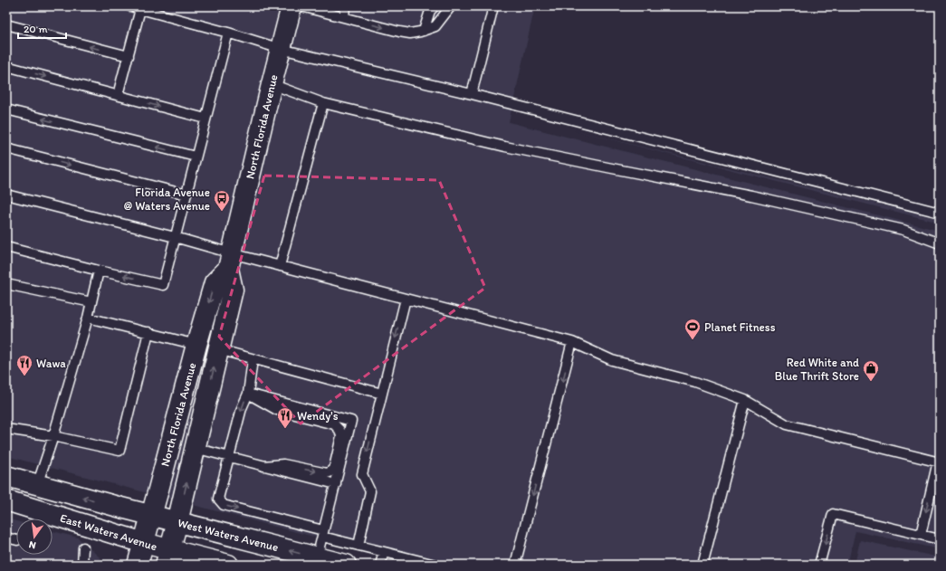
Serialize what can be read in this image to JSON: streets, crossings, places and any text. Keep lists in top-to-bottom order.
{
  "streets": {
    "main road": ["North Florida Avenue", "East Waters Avenue", "West Waters Avenue"]
  },
  "crossings": [
    ["North Florida Avenue", "East Waters Avenue"],
    ["North Florida Avenue", "West Waters Avenue"]
  ],
  "places": {
    "bus stop": ["Florida Avenue @ Waters Avenue"],
    "sports": ["Planet Fitness"],
    "restaurant": ["Wawa", "Wendy's"],
    "shop": ["Red White and Blue Thrift Store"]
  },
  "scale_bar": "20 m",
  "north": "bottom"
}
